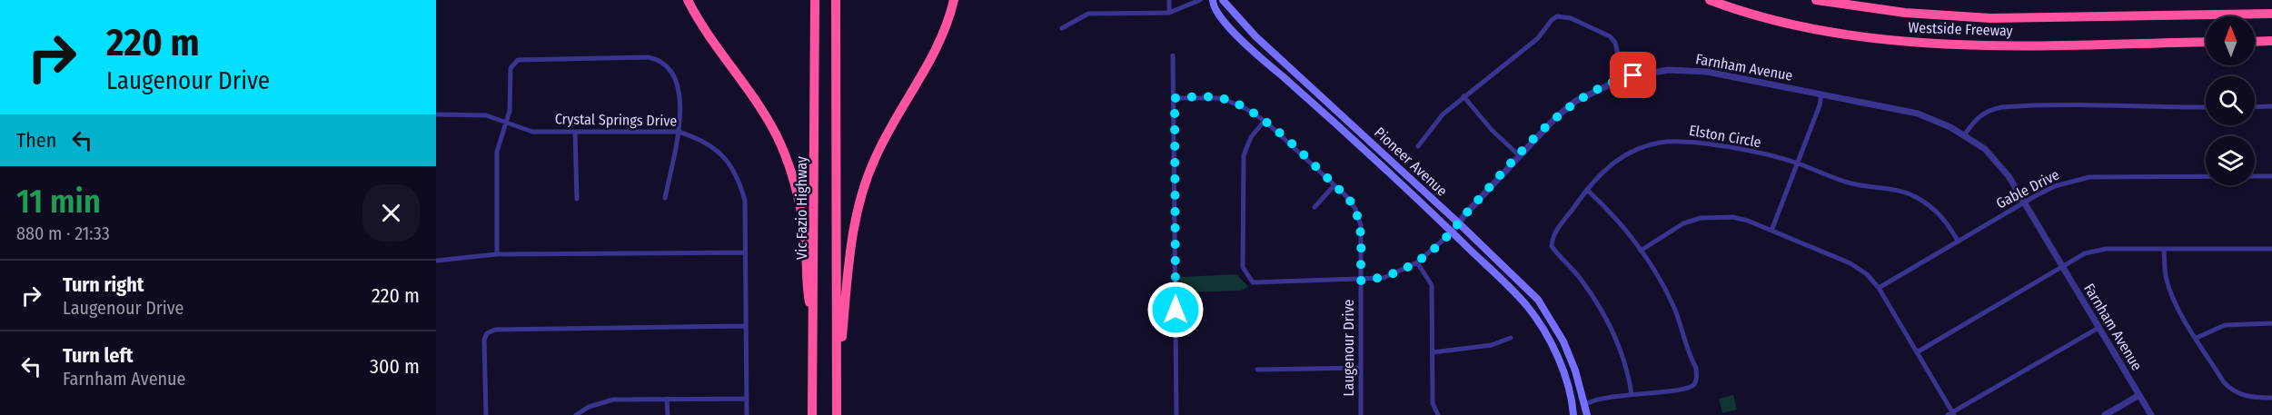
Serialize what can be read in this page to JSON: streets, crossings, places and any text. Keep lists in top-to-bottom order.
{
  "streets": {
    "highway": ["Westside Freeway", "Vic Fazio Highway"],
    "main road": ["Pioneer Avenue"],
    "street": [
      "Farnham Avenue",
      "Crystal Springs Drive",
      "Elston Circle",
      "Gable Drive",
      "Laugenour Drive"
    ]
  },
  "crossings": [
    ["Farnham Avenue", "Pioneer Avenue"],
    ["Farnham Avenue", "Gable Drive"],
    ["Farnham Avenue", "Laugenour Drive"],
    ["Elston Circle", "Gable Drive"]
  ],
  "north": "top",
  "page": {
    "turn": ["220 m", "Laugenour Drive"],
    "then": "Then",
    "heading": ["11 min", "880 m · 21:33"],
    "list": [
      {
        "name": "Turn right",
        "note": "Laugenour Drive",
        "value": "220 m"
      },
      {
        "name": "Turn left",
        "note": "Farnham Avenue",
        "value": "300 m"
      }
    ]
  }
}
